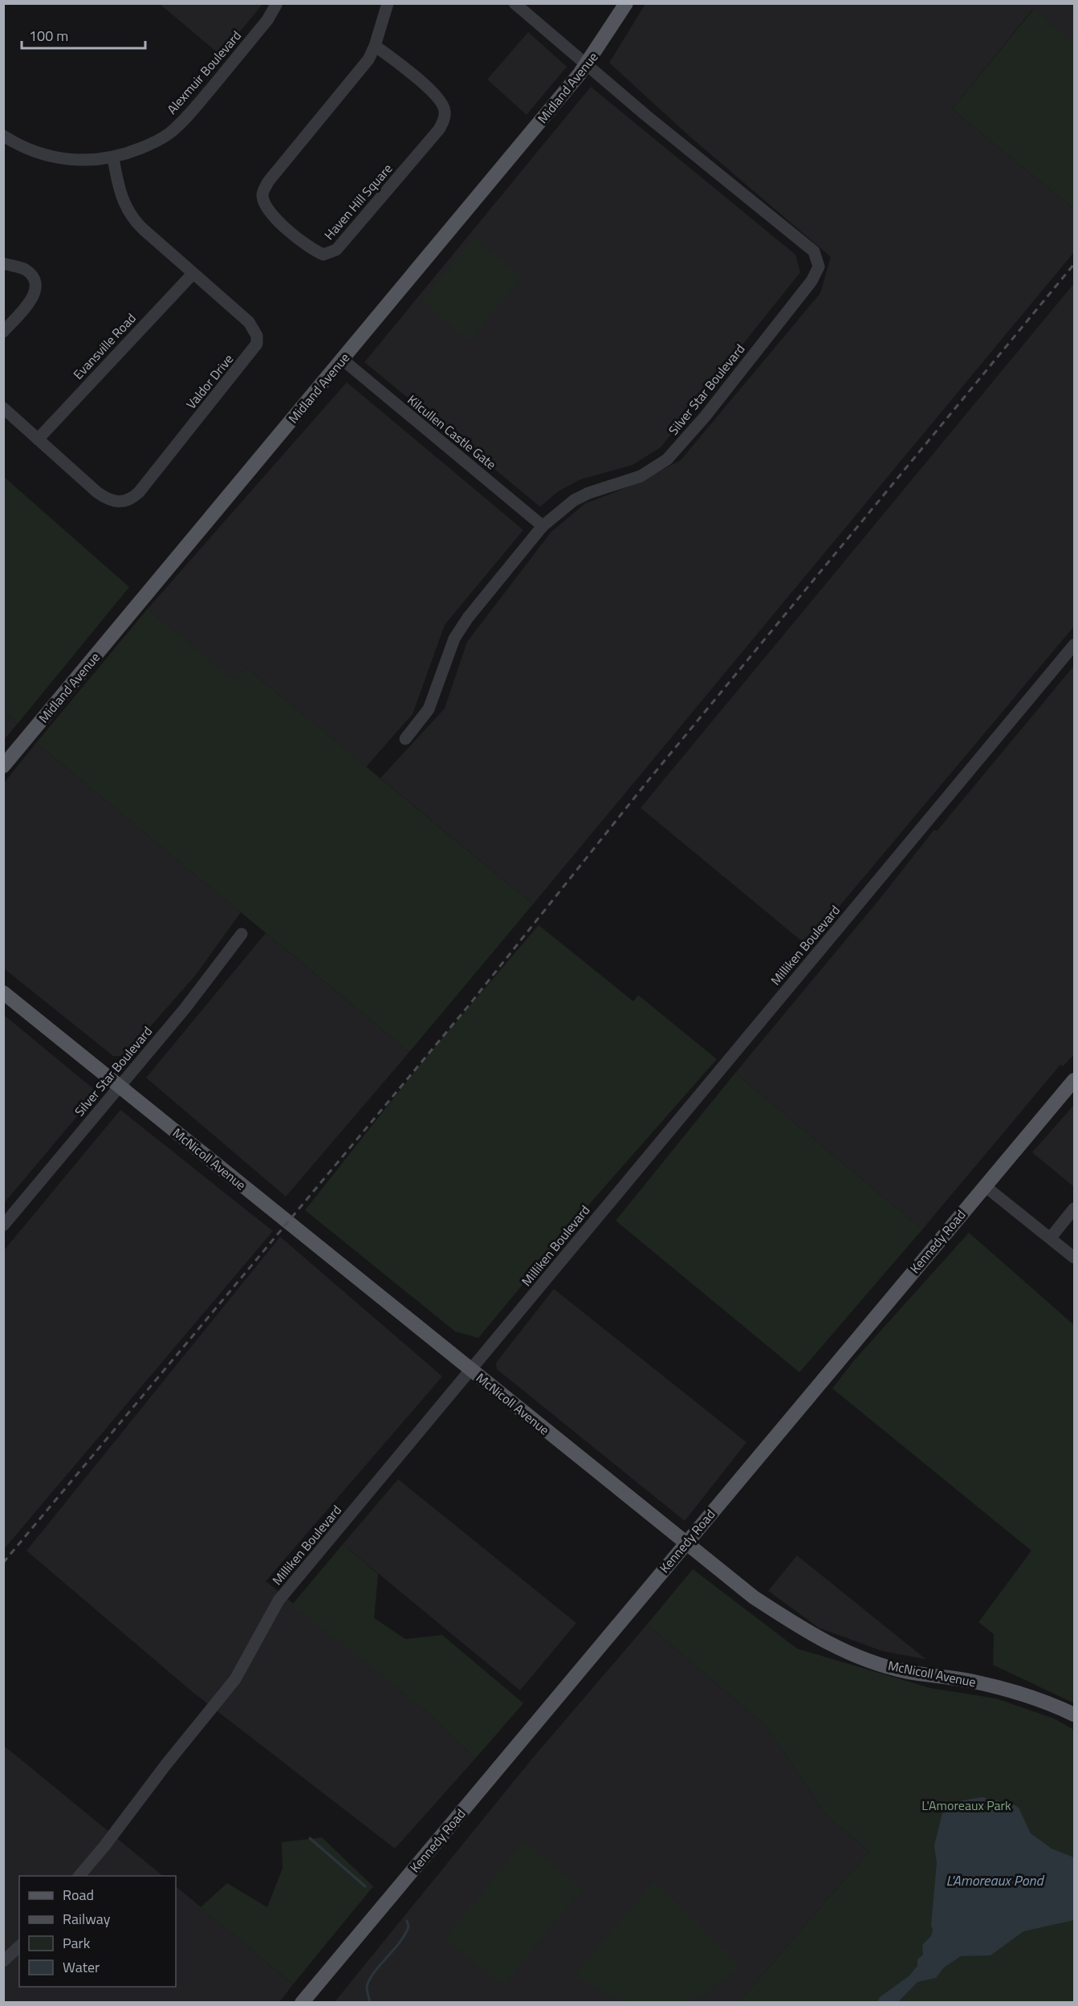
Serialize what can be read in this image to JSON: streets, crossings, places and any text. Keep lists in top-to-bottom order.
{
  "streets": {
    "main road": ["Midland Avenue", "McNicoll Avenue", "Kennedy Road"],
    "street": [
      "Alexmuir Boulevard",
      "Haven Hill Square",
      "Evansville Road",
      "Valdor Drive",
      "Silver Star Boulevard",
      "Kilcullen Castle Gate",
      "Milliken Boulevard"
    ]
  },
  "crossings": [
    ["Alexmuir Boulevard", "Valdor Drive"],
    ["Midland Avenue", "Silver Star Boulevard"],
    ["Midland Avenue", "Kilcullen Castle Gate"],
    ["Evansville Road", "Valdor Drive"],
    ["Silver Star Boulevard", "Kilcullen Castle Gate"],
    ["Silver Star Boulevard", "McNicoll Avenue"],
    ["Milliken Boulevard", "McNicoll Avenue"],
    ["McNicoll Avenue", "Kennedy Road"]
  ],
  "water": ["L'Amoreaux Pond"],
  "parks": ["L'Amoreaux Park"],
  "legend": [
    "Road",
    "Railway",
    "Park",
    "Water"
  ],
  "scale_bar": "100 m"
}
